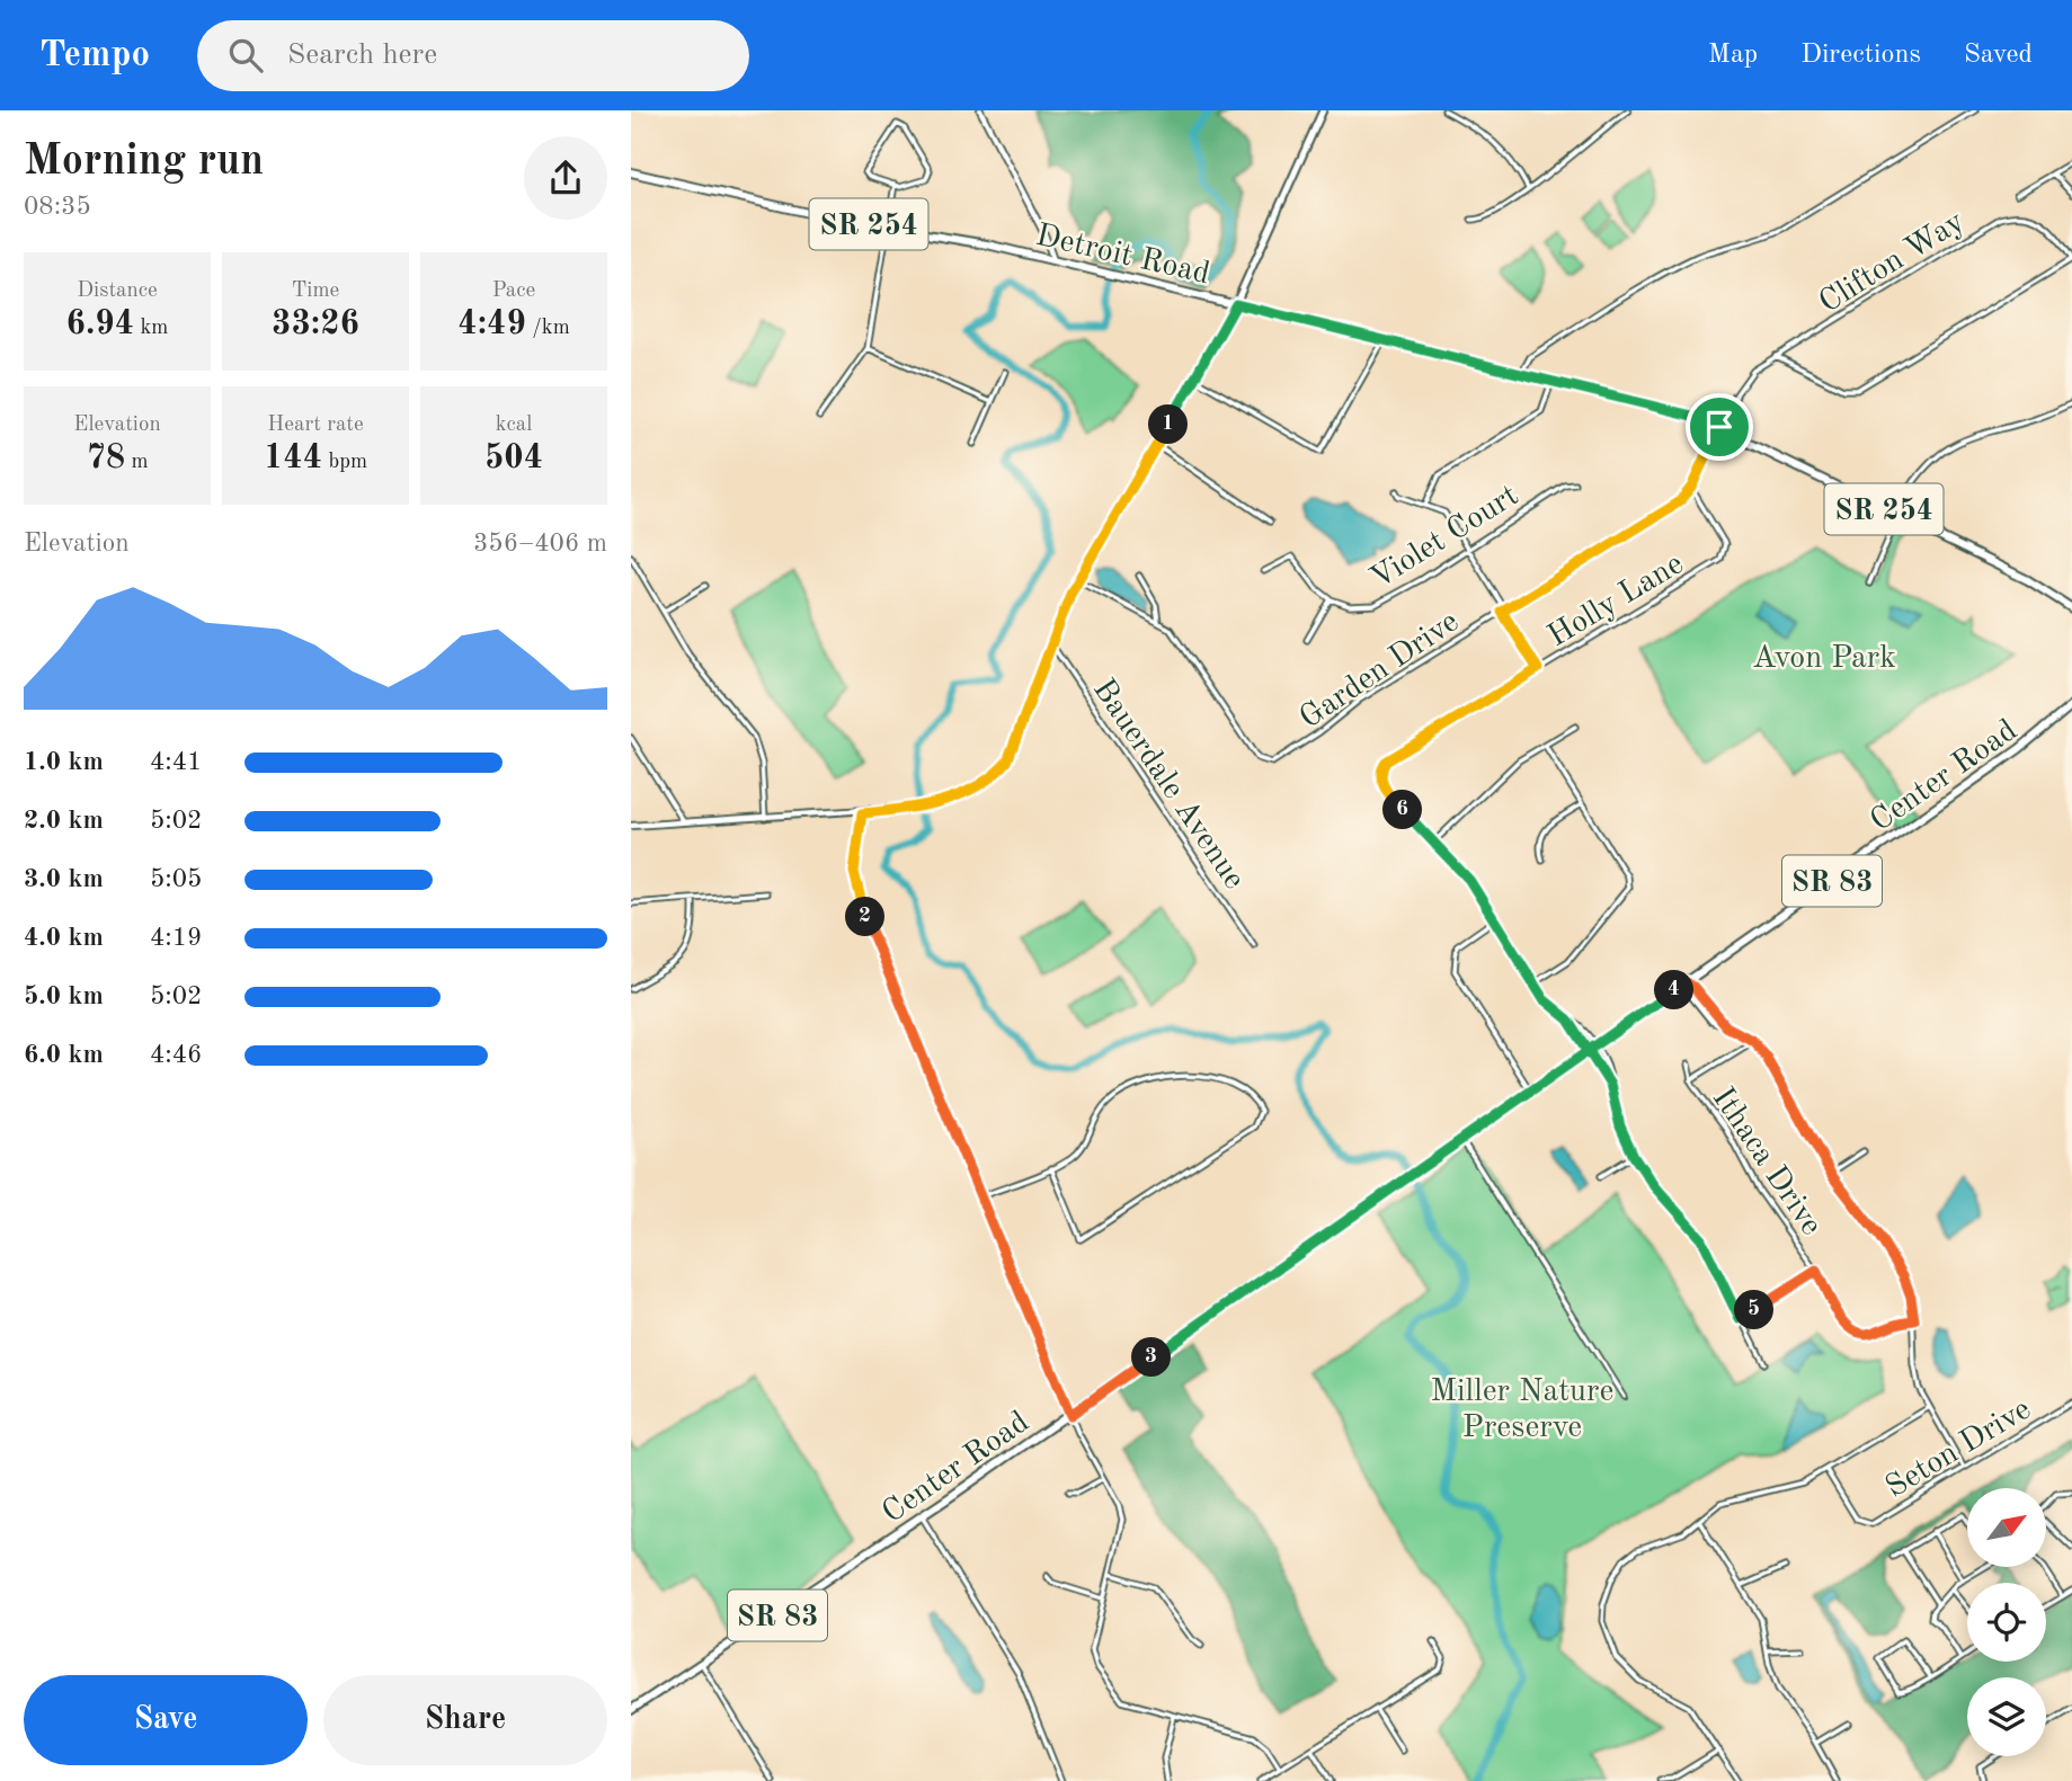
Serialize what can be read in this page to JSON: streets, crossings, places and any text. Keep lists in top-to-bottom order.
{
  "streets": {
    "main road": [
      "SR 254",
      "Detroit Road",
      "Center Road",
      "SR 83"
    ],
    "street": [
      "Clifton Way",
      "Violet Court",
      "Holly Lane",
      "Garden Drive",
      "Bauerdale Avenue",
      "Ithaca Drive",
      "Seton Drive"
    ]
  },
  "crossings": [
    ["Detroit Road", "Clifton Way"],
    ["Detroit Road", "Garden Drive"],
    ["Clifton Way", "Garden Drive"],
    ["Holly Lane", "Garden Drive"]
  ],
  "parks": ["Avon Park", "Miller Nature Preserve"],
  "north": "top right",
  "page": {
    "header": "Tempo",
    "search": "Search here",
    "nav": ["Map", "Directions", "Saved"],
    "heading": ["Morning run", "08:35"],
    "stats": [
      ["Distance", "6.94 km"],
      ["Time", "33:26"],
      ["Pace", "4:49 /km"],
      ["Elevation", "78 m"],
      ["Heart rate", "144 bpm"],
      ["kcal", "504"]
    ],
    "pins": [
      "1",
      "6",
      "2",
      "4",
      "5",
      "3"
    ],
    "chart": ["Elevation", "356–406 m"],
    "list": [
      {
        "name": "1.0 km",
        "note": "4:41"
      },
      {
        "name": "2.0 km",
        "note": "5:02"
      },
      {
        "name": "3.0 km",
        "note": "5:05"
      },
      {
        "name": "4.0 km",
        "note": "4:19"
      },
      {
        "name": "5.0 km",
        "note": "5:02"
      },
      {
        "name": "6.0 km",
        "note": "4:46"
      }
    ],
    "buttons": ["Save", "Share"]
  }
}
